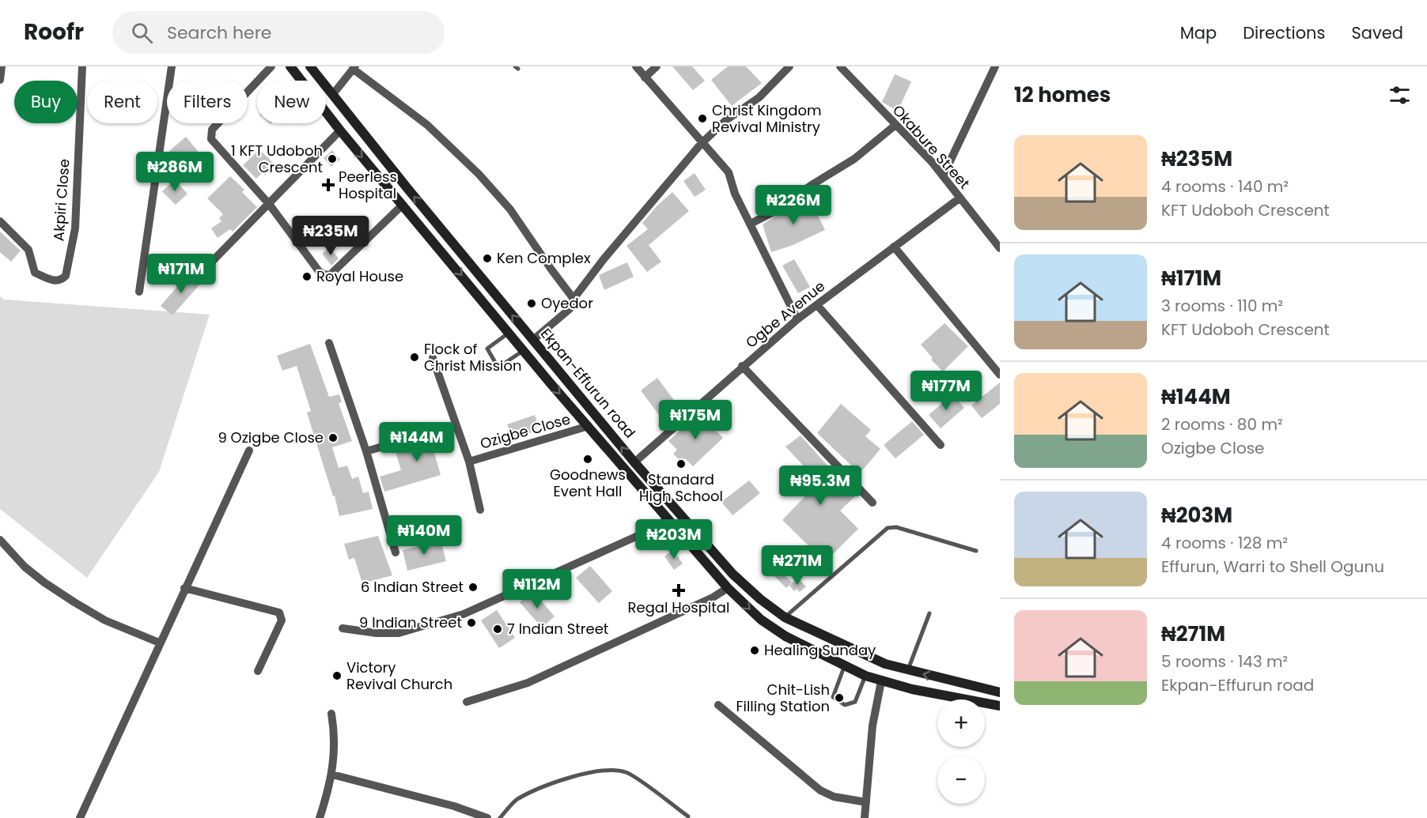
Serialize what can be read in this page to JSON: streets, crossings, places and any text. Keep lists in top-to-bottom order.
{
  "streets": {
    "main road": ["Ekpan-Effurun road"],
    "street": [
      "Okabure Street",
      "Akpiri Close",
      "Ogbe Avenue",
      "Ozigbe Close"
    ]
  },
  "crossings": [
    ["Okabure Street", "Ogbe Avenue"],
    ["Ogbe Avenue", "Ekpan-Effurun road"]
  ],
  "places": {
    "other": [
      "Christ Kingdom Revival Ministry",
      "1 KFT Udoboh Crescent",
      "Ken Complex",
      "Royal House",
      "Oyedor",
      "Flock of Christ Mission",
      "9 Ozigbe Close",
      "Goodnews Event Hall",
      "Standard High School",
      "6 Indian Street",
      "9 Indian Street",
      "7 Indian Street",
      "Healing Sunday",
      "Victory Revival Church",
      "Chit-Lish Filling Station"
    ],
    "health": ["Peerless Hospital", "Regal Hospital"]
  },
  "page": {
    "header": "Roofr",
    "search": "Search here",
    "nav": ["Map", "Directions", "Saved"],
    "heading": "12 homes",
    "chip": [
      "Buy",
      "Rent",
      "Filters",
      "New"
    ],
    "list": [
      {
        "name": "₦235M",
        "note": "4 rooms · 140 m² · KFT Udoboh Crescent"
      },
      {
        "name": "₦171M",
        "note": "3 rooms · 110 m² · KFT Udoboh Crescent"
      },
      {
        "name": "₦144M",
        "note": "2 rooms · 80 m² · Ozigbe Close"
      },
      {
        "name": "₦203M",
        "note": "4 rooms · 128 m² · Effurun, Warri to Shell Ogunu"
      },
      {
        "name": "₦271M",
        "note": "5 rooms · 143 m² · Ekpan-Effurun road"
      }
    ],
    "price": [
      "₦286M",
      "₦226M",
      "₦235M",
      "₦171M",
      "₦177M",
      "₦175M",
      "₦144M",
      "₦95.3M",
      "₦140M",
      "₦203M",
      "₦271M",
      "₦112M"
    ],
    "map_buttons": ["+", "−"]
  }
}
